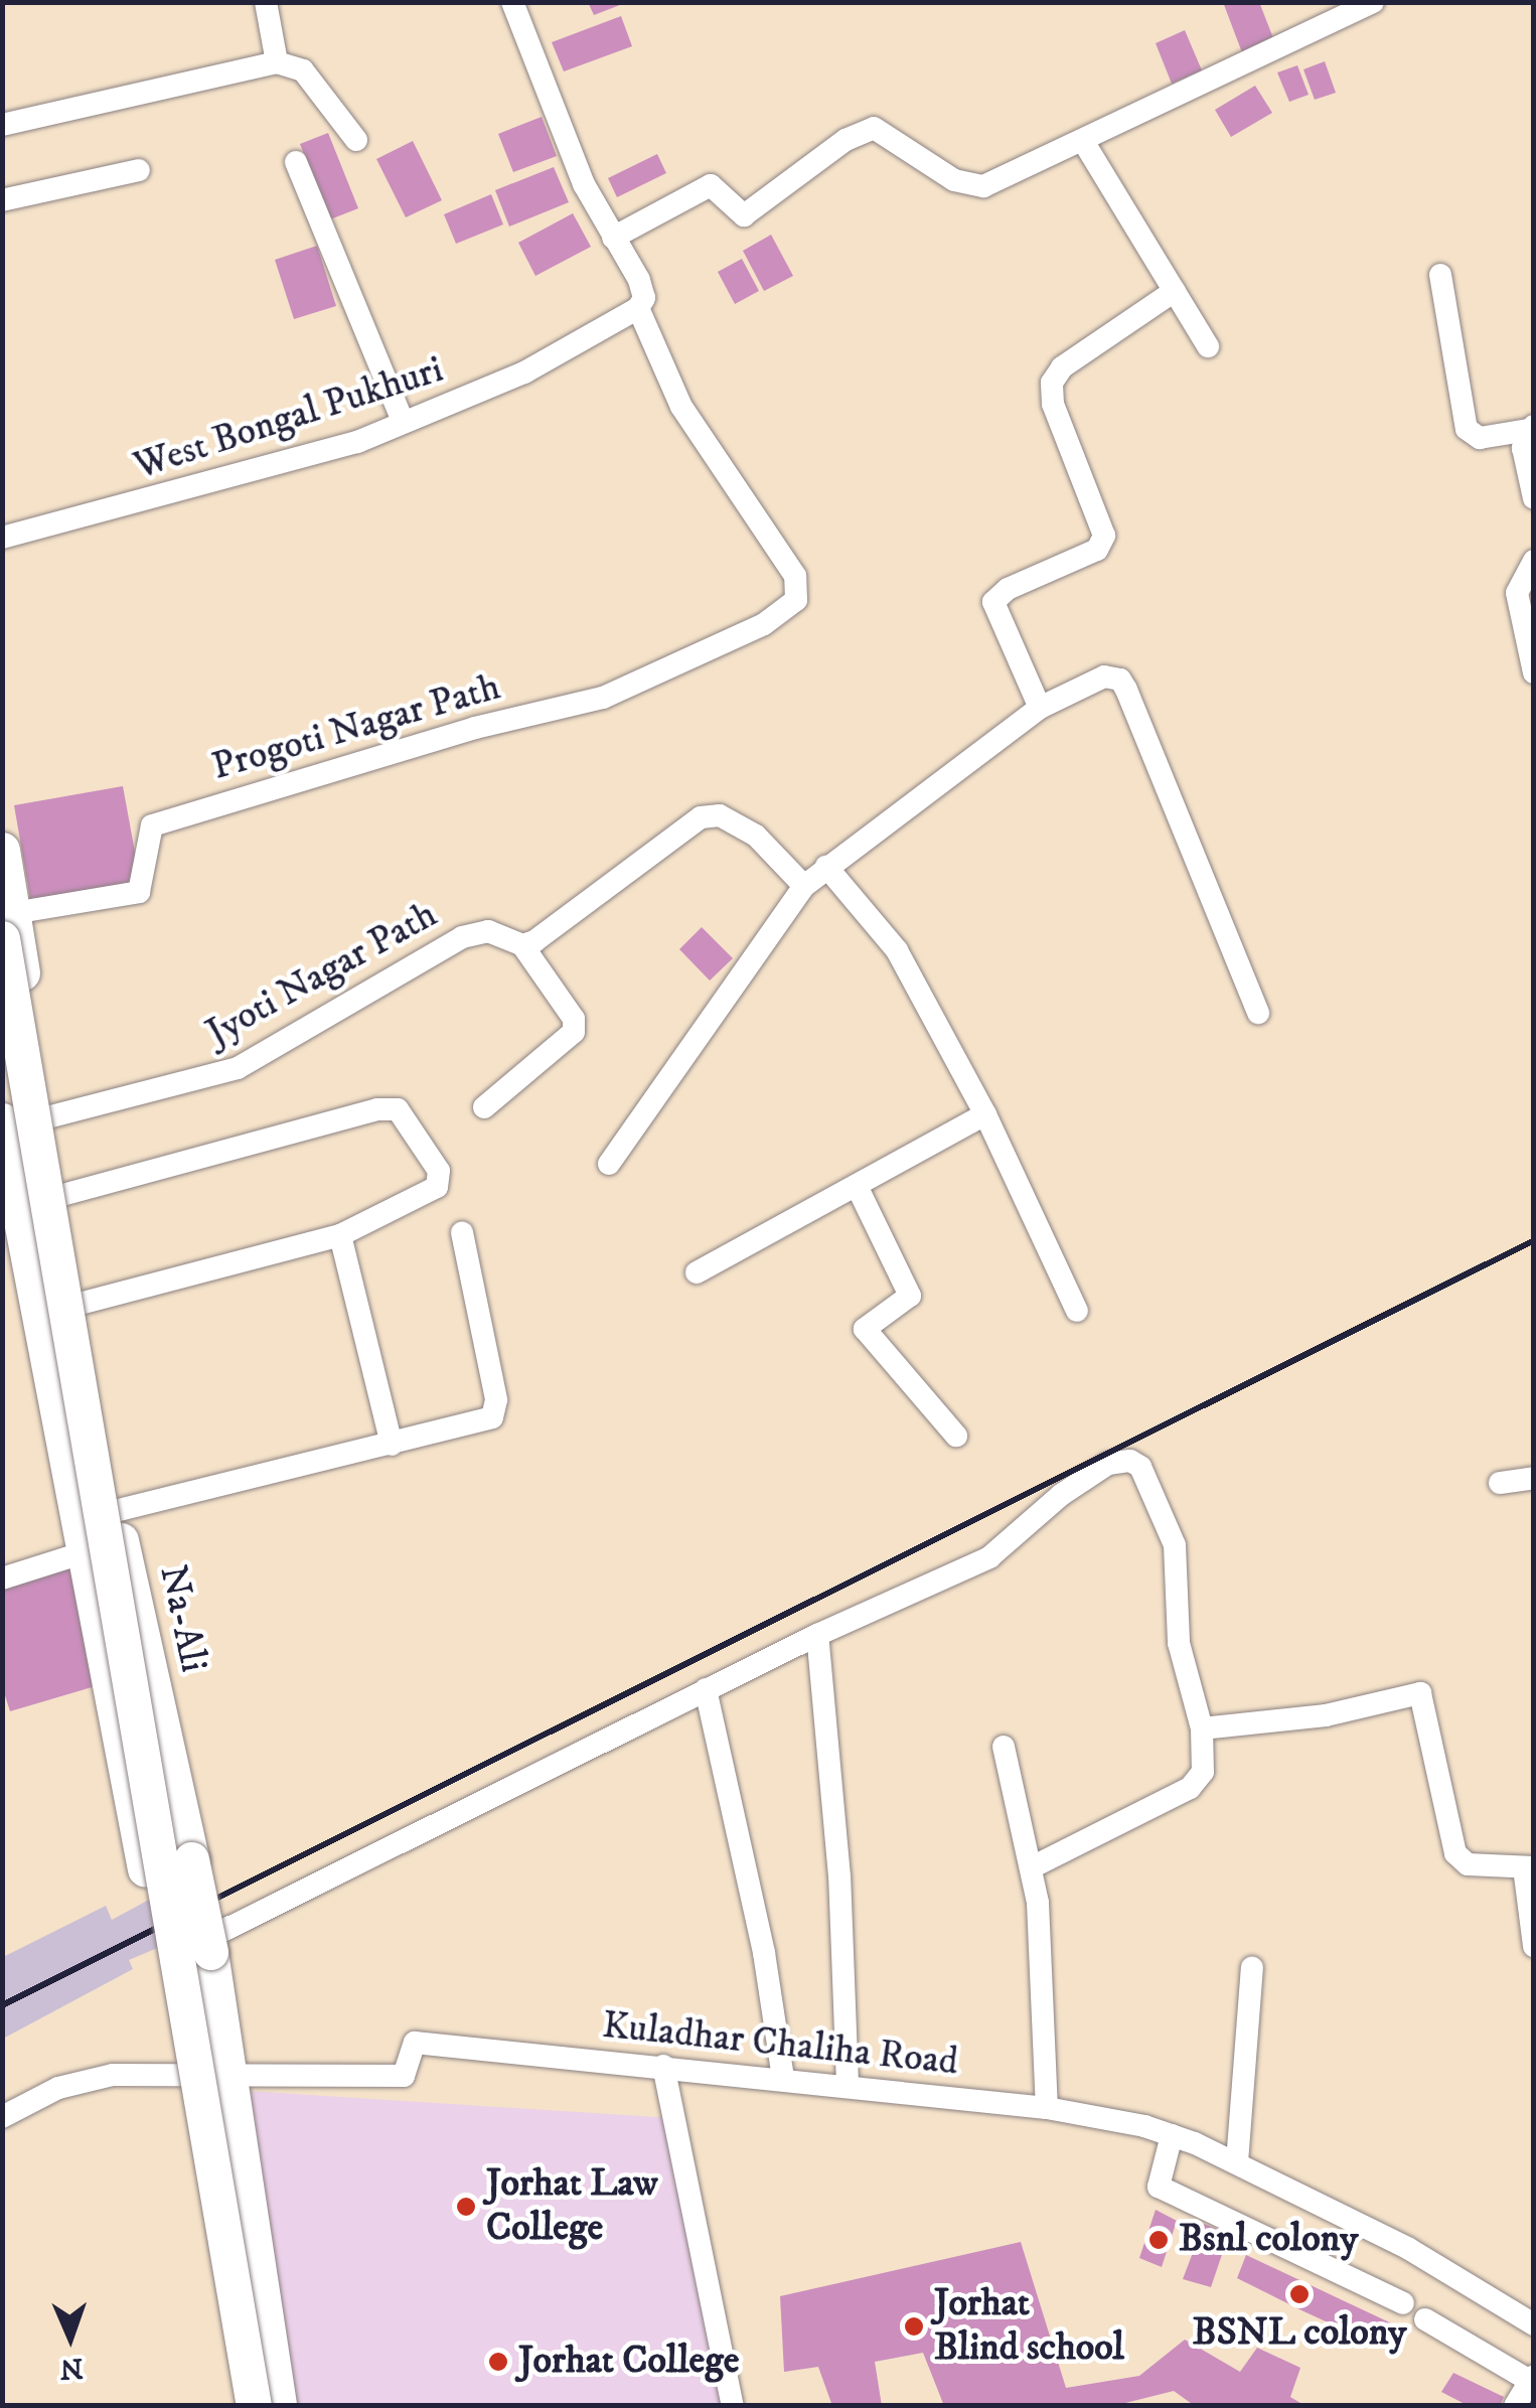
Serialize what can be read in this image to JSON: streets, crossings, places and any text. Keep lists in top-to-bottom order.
{
  "streets": {
    "main road": ["Na-Ali"],
    "street": [
      "West Bongal Pukhuri",
      "Progoti Nagar Path",
      "Jyoti Nagar Path",
      "Kuladhar Chaliha Road"
    ]
  },
  "crossings": [
    ["West Bongal Pukhuri", "Progoti Nagar Path"],
    ["Progoti Nagar Path", "Na-Ali"],
    ["Jyoti Nagar Path", "Na-Ali"],
    ["Na-Ali", "Kuladhar Chaliha Road"]
  ],
  "places": [
    "Jorhat Law College",
    "Bsnl colony",
    "BSNL colony",
    "Jorhat Blind school",
    "Jorhat College"
  ],
  "north": "bottom"
}
